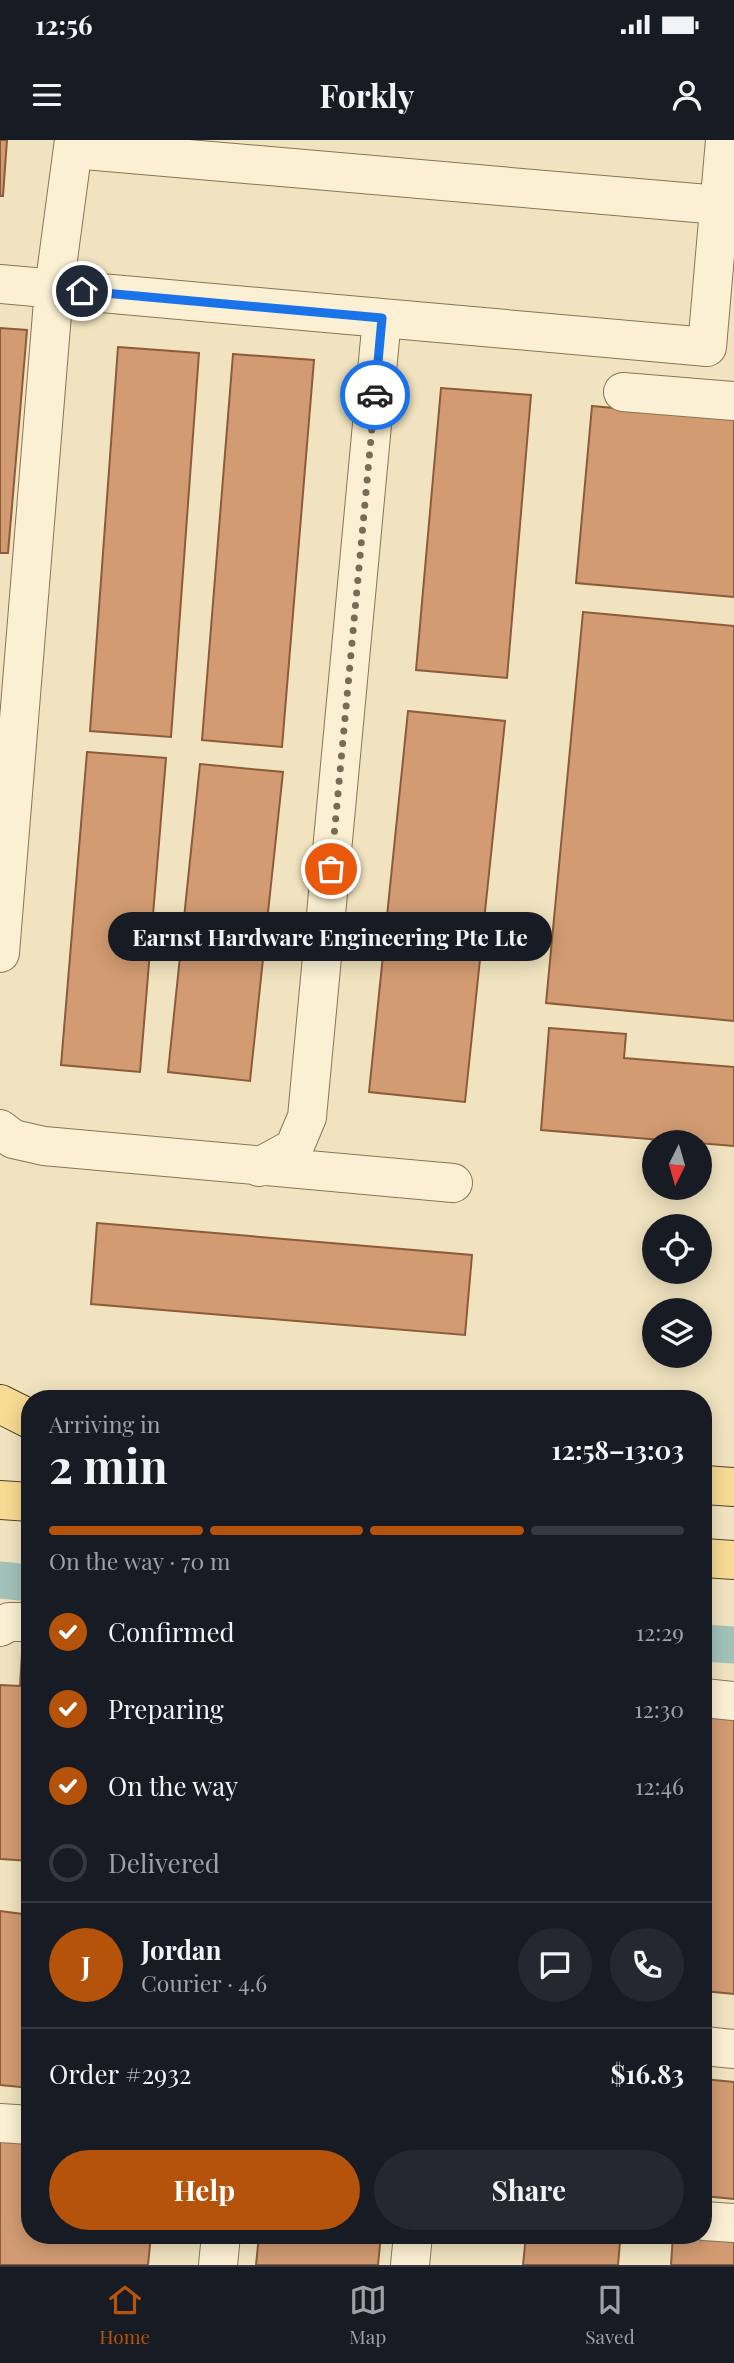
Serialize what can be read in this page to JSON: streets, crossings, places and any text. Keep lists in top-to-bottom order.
{
  "places": ["Earnst Hardware Engineering Pte Lte"],
  "north": "bottom",
  "page": {
    "status": "12:56",
    "header": "Forkly",
    "bubble": "Earnst Hardware Engineering Pte Lte",
    "heading": ["2 min", "Arriving in", "12:58–13:03"],
    "panel": [
      "Jordan",
      "Courier · 4.6",
      "Order #2932",
      "$16.83"
    ],
    "bar": "On the way · 70 m",
    "list": [
      ["Confirmed", "12:29"],
      ["Preparing", "12:30"],
      ["On the way", "12:46"],
      "Delivered"
    ],
    "round": "J",
    "buttons": ["Help", "Share"],
    "tabs": ["Home", "Map", "Saved"]
  }
}
